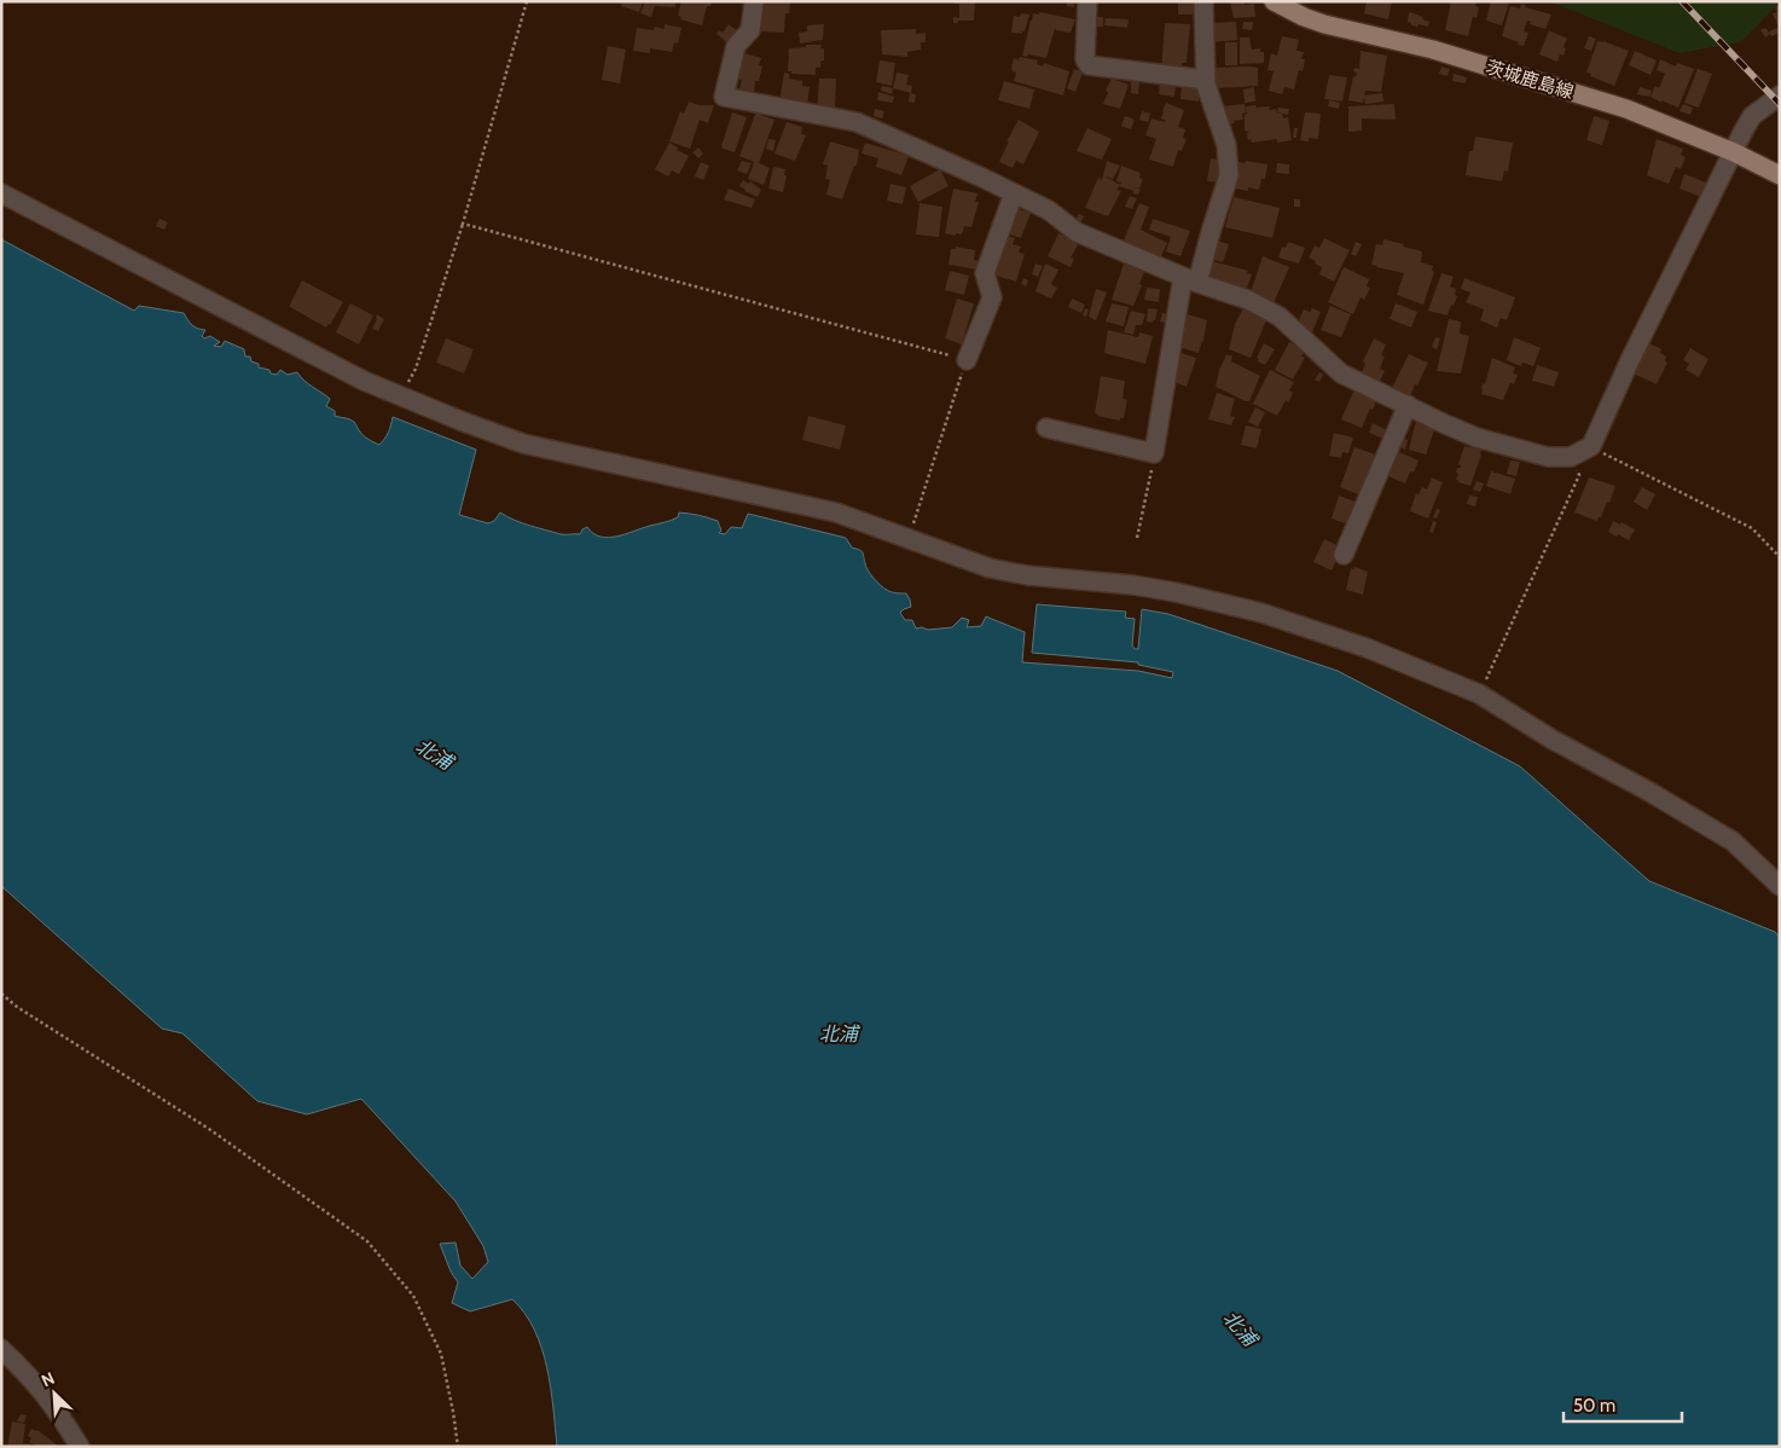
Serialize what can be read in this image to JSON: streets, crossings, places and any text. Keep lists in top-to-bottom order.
{
  "streets": {
    "main road": ["茨城鹿島線"]
  },
  "water": ["北浦"],
  "scale_bar": "50 m",
  "north": "top left"
}
